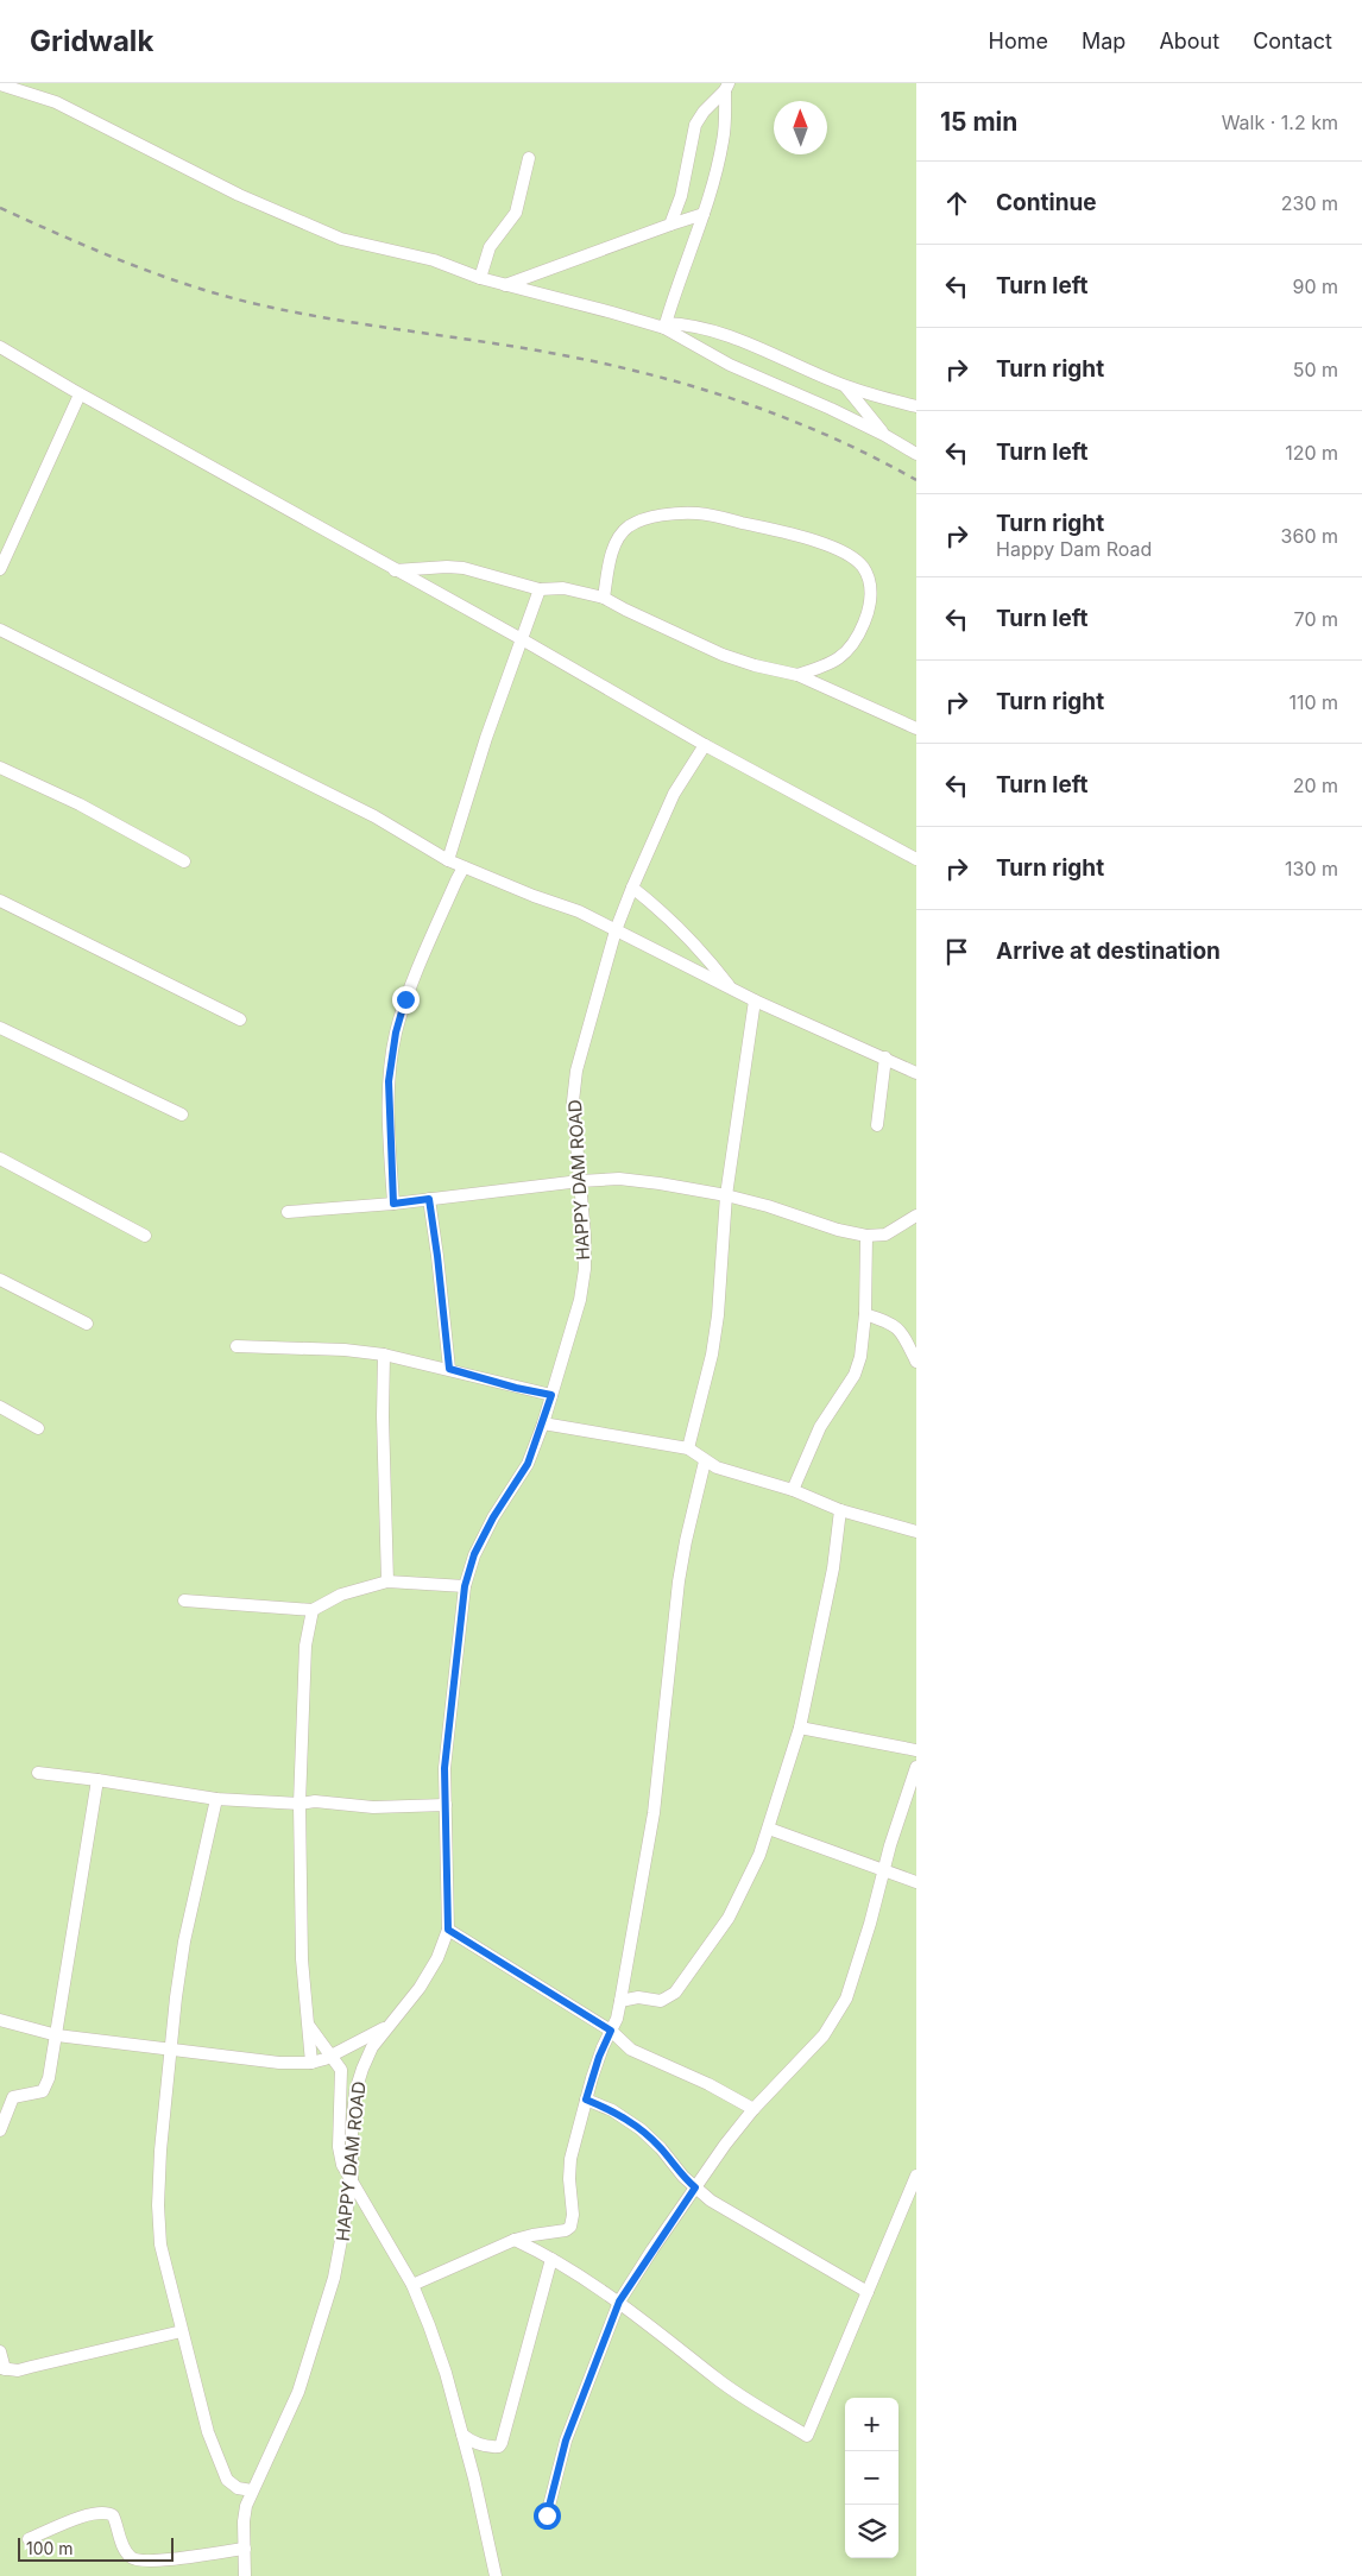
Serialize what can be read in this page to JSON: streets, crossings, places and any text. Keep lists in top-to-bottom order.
{
  "streets": {
    "street": ["HAPPY DAM ROAD"]
  },
  "scale_bar": "100 m",
  "north": "top",
  "page": {
    "header": "Gridwalk",
    "nav": [
      "Home",
      "Map",
      "About",
      "Contact"
    ],
    "heading": ["15 min", "Walk · 1.2 km"],
    "list": [
      ["Continue", "230 m"],
      ["Turn left", "90 m"],
      ["Turn right", "50 m"],
      ["Turn left", "120 m"],
      ["Turn right", "Happy Dam Road", "360 m"],
      ["Turn left", "70 m"],
      ["Turn right", "110 m"],
      ["Turn left", "20 m"],
      ["Turn right", "130 m"],
      "Arrive at destination"
    ],
    "map_buttons": ["+", "−"],
    "scale": "100 m"
  }
}
